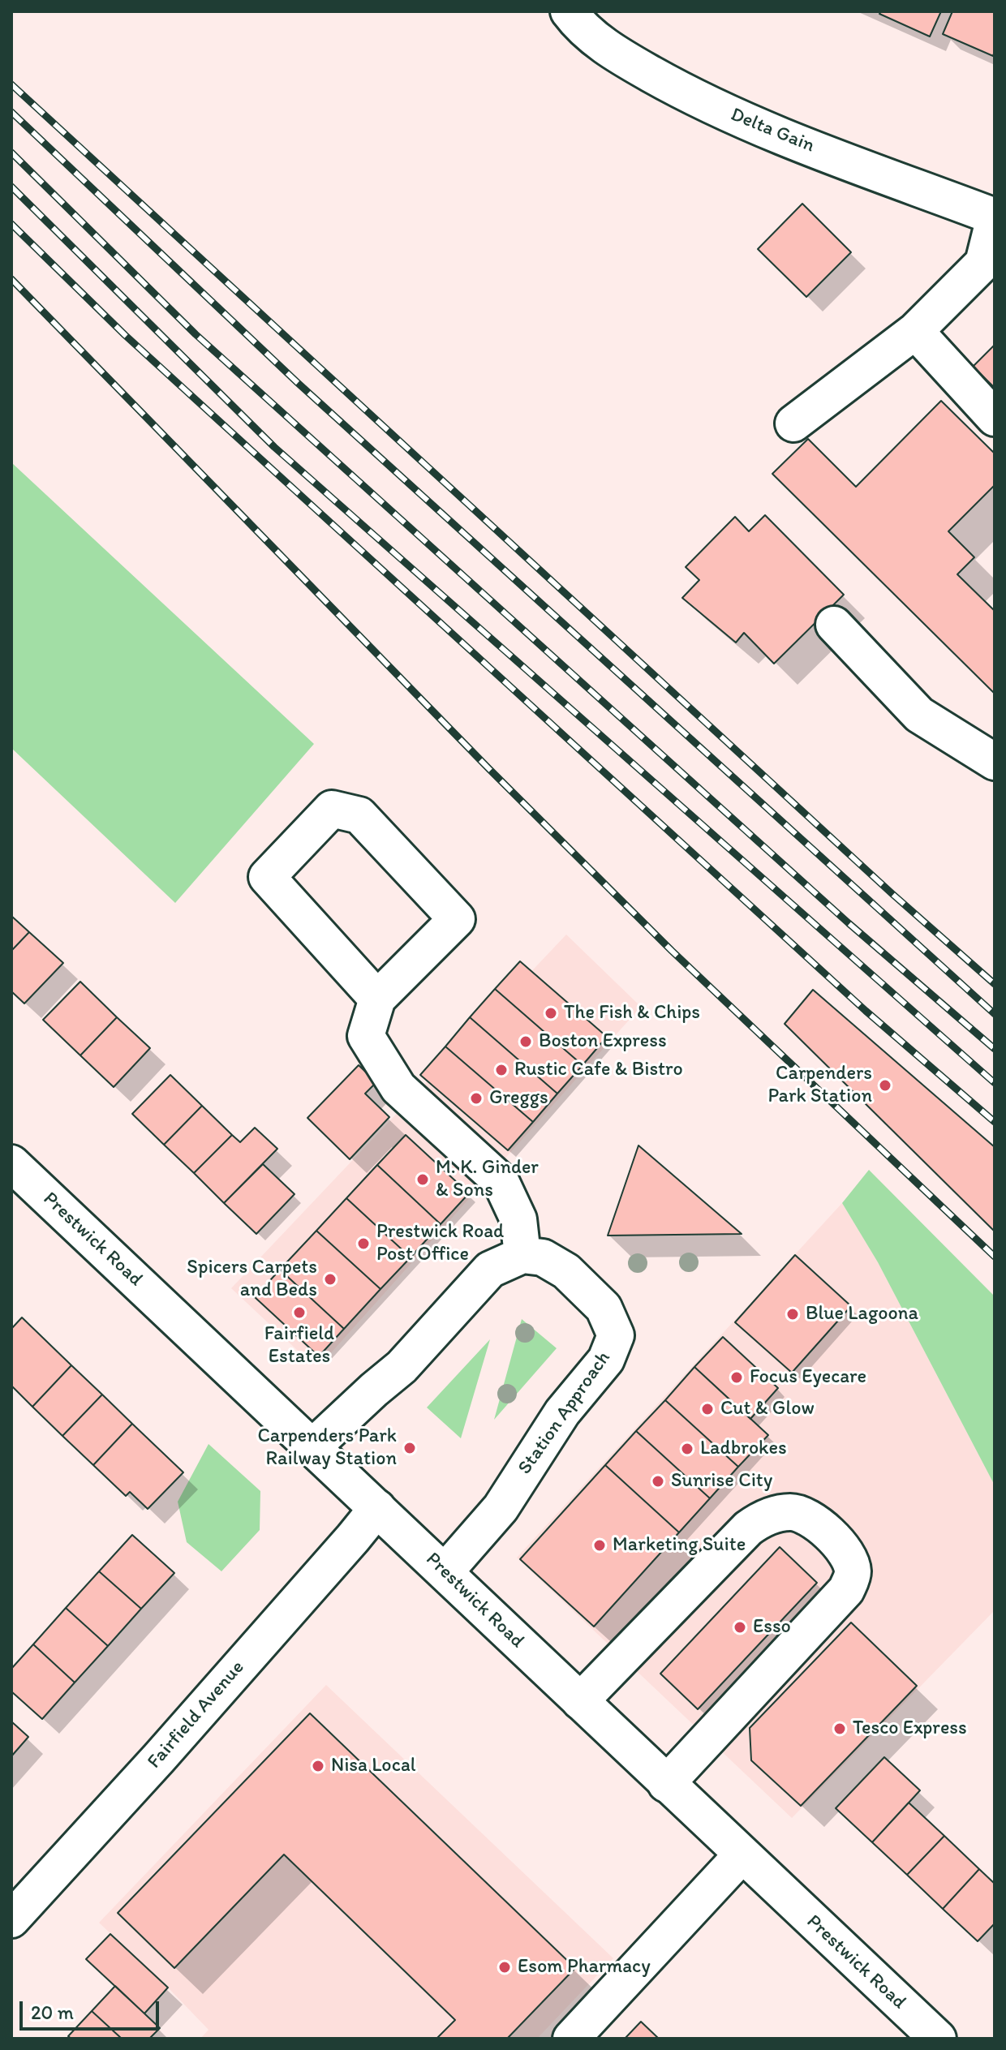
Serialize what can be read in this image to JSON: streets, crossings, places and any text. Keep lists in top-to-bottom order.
{
  "streets": {
    "street": [
      "Delta Gain",
      "Prestwick Road",
      "Station Approach",
      "Fairfield Avenue"
    ]
  },
  "crossings": [
    ["Prestwick Road", "Station Approach"],
    ["Prestwick Road", "Fairfield Avenue"]
  ],
  "places": [
    "The Fish & Chips",
    "Boston Express",
    "Rustic Cafe & Bistro",
    "Carpenders Park Station",
    "Greggs",
    "M. K. Ginder & Sons",
    "Prestwick Road Post Office",
    "Spicers Carpets and Beds",
    "Fairfield Estates",
    "Blue Lagoona",
    "Focus Eyecare",
    "Cut & Glow",
    "Carpenders Park Railway Station",
    "Ladbrokes",
    "Sunrise City",
    "Marketing Suite",
    "Esso",
    "Tesco Express",
    "Nisa Local",
    "Esom Pharmacy"
  ],
  "scale_bar": "20 m"
}
